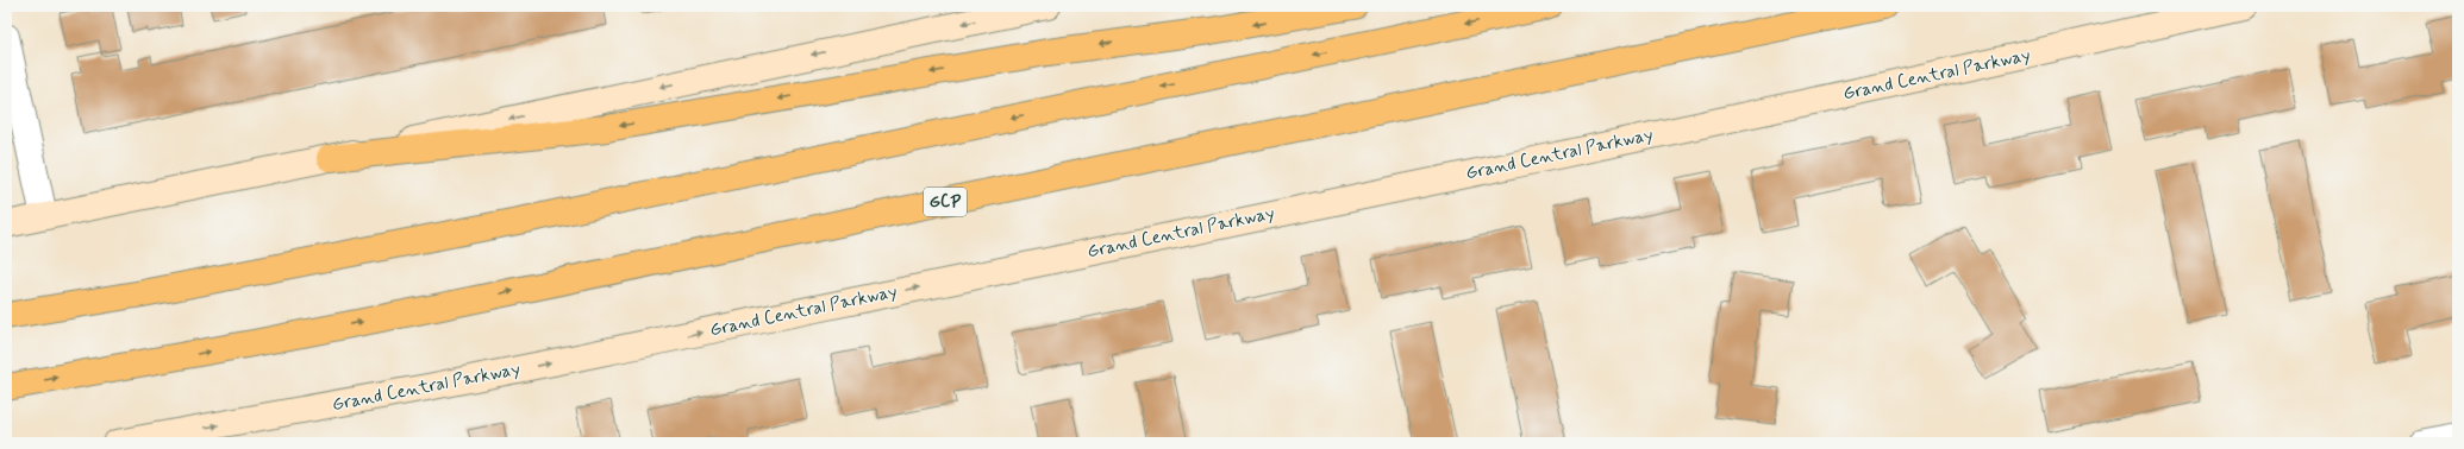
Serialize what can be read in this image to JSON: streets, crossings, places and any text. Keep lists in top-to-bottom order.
{
  "streets": {
    "highway": ["GCP"],
    "main road": ["Grand Central Parkway"]
  },
  "one_way": ["Grand Central Parkway"]
}
